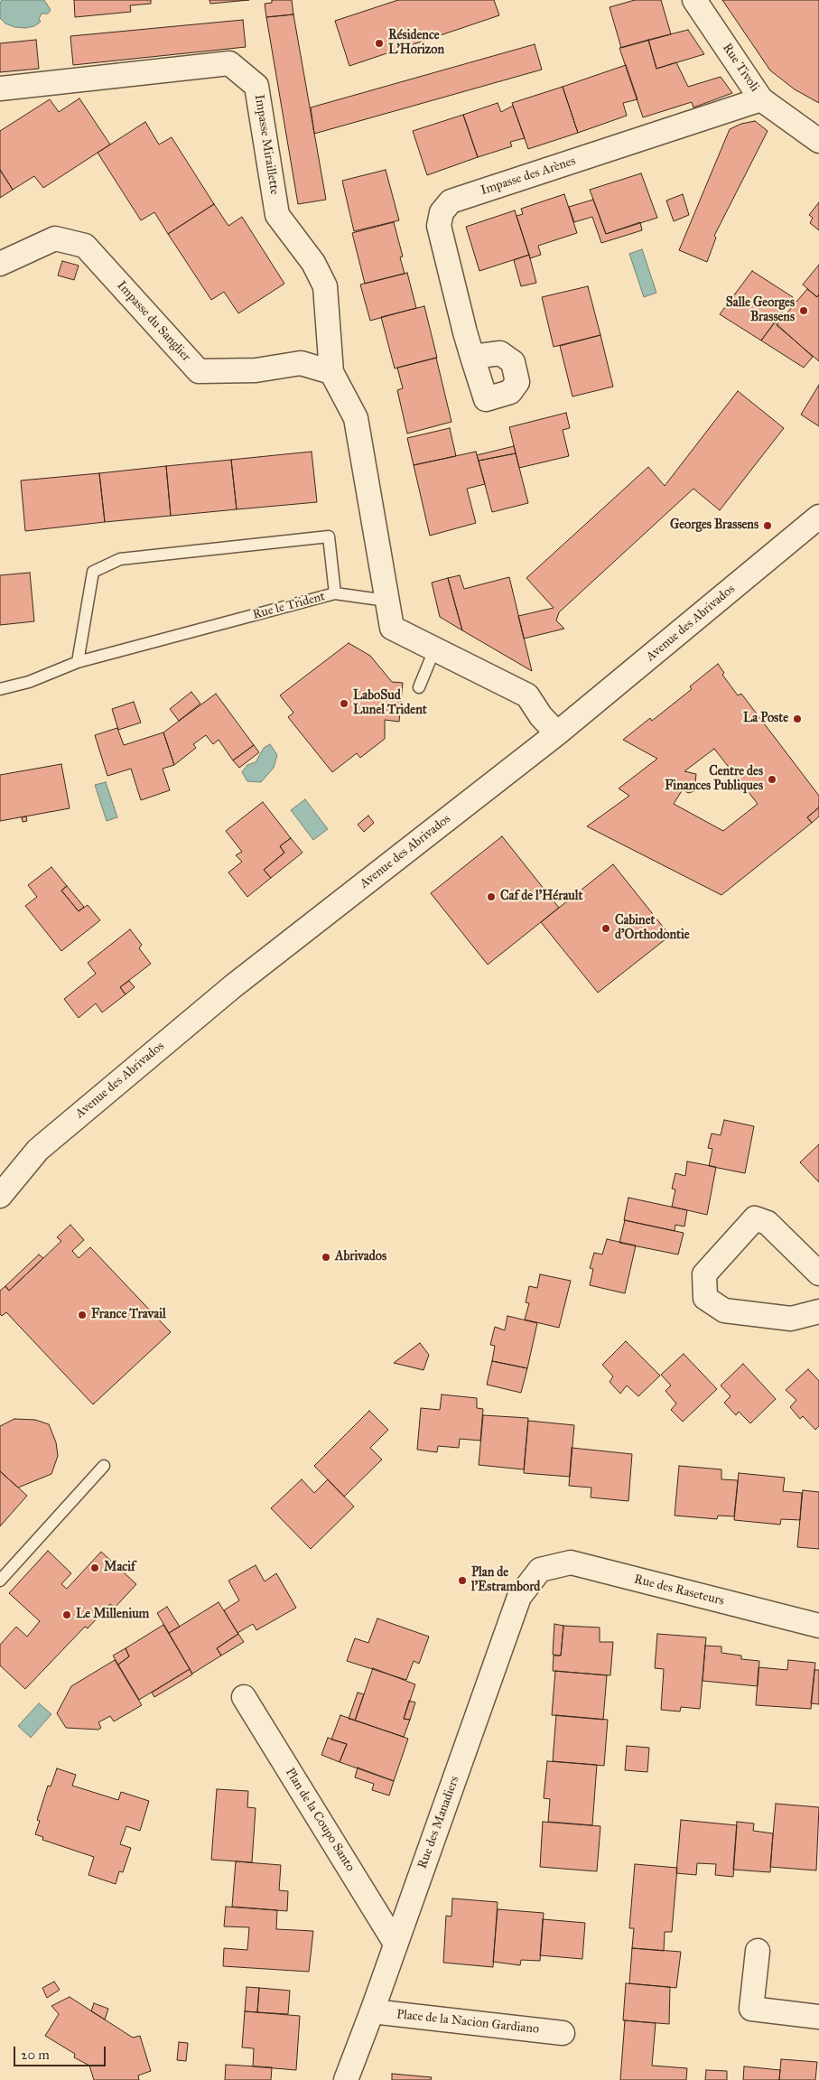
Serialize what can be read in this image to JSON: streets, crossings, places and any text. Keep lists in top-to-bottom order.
{
  "streets": {
    "street": [
      "Rue Tivoli",
      "Impasse Miraillette",
      "Impasse des Arènes",
      "Impasse du Sanglier",
      "Avenue des Abrivados",
      "Rue des Raseteurs",
      "Plan de la Coupo Santo",
      "Rue des Manadiers",
      "Place de la Nacion Gardiano"
    ],
    "lane": ["Rue le Trident"]
  },
  "crossings": [
    ["Rue Tivoli", "Impasse des Arènes"],
    ["Impasse Miraillette", "Impasse du Sanglier"],
    ["Rue des Raseteurs", "Rue des Manadiers"],
    ["Plan de la Coupo Santo", "Rue des Manadiers"],
    ["Rue des Manadiers", "Place de la Nacion Gardiano"]
  ],
  "places": [
    "Résidence L'Horizon",
    "Salle Georges Brassens",
    "Georges Brassens",
    "LaboSud Lunel Trident",
    "La Poste",
    "Centre des Finances Publiques",
    "Caf de l'Hérault",
    "Cabinet d'Orthodontie",
    "Abrivados",
    "France Travail",
    "Macif",
    "Plan de l'Estrambord",
    "Le Millenium"
  ],
  "scale_bar": "20 m"
}
